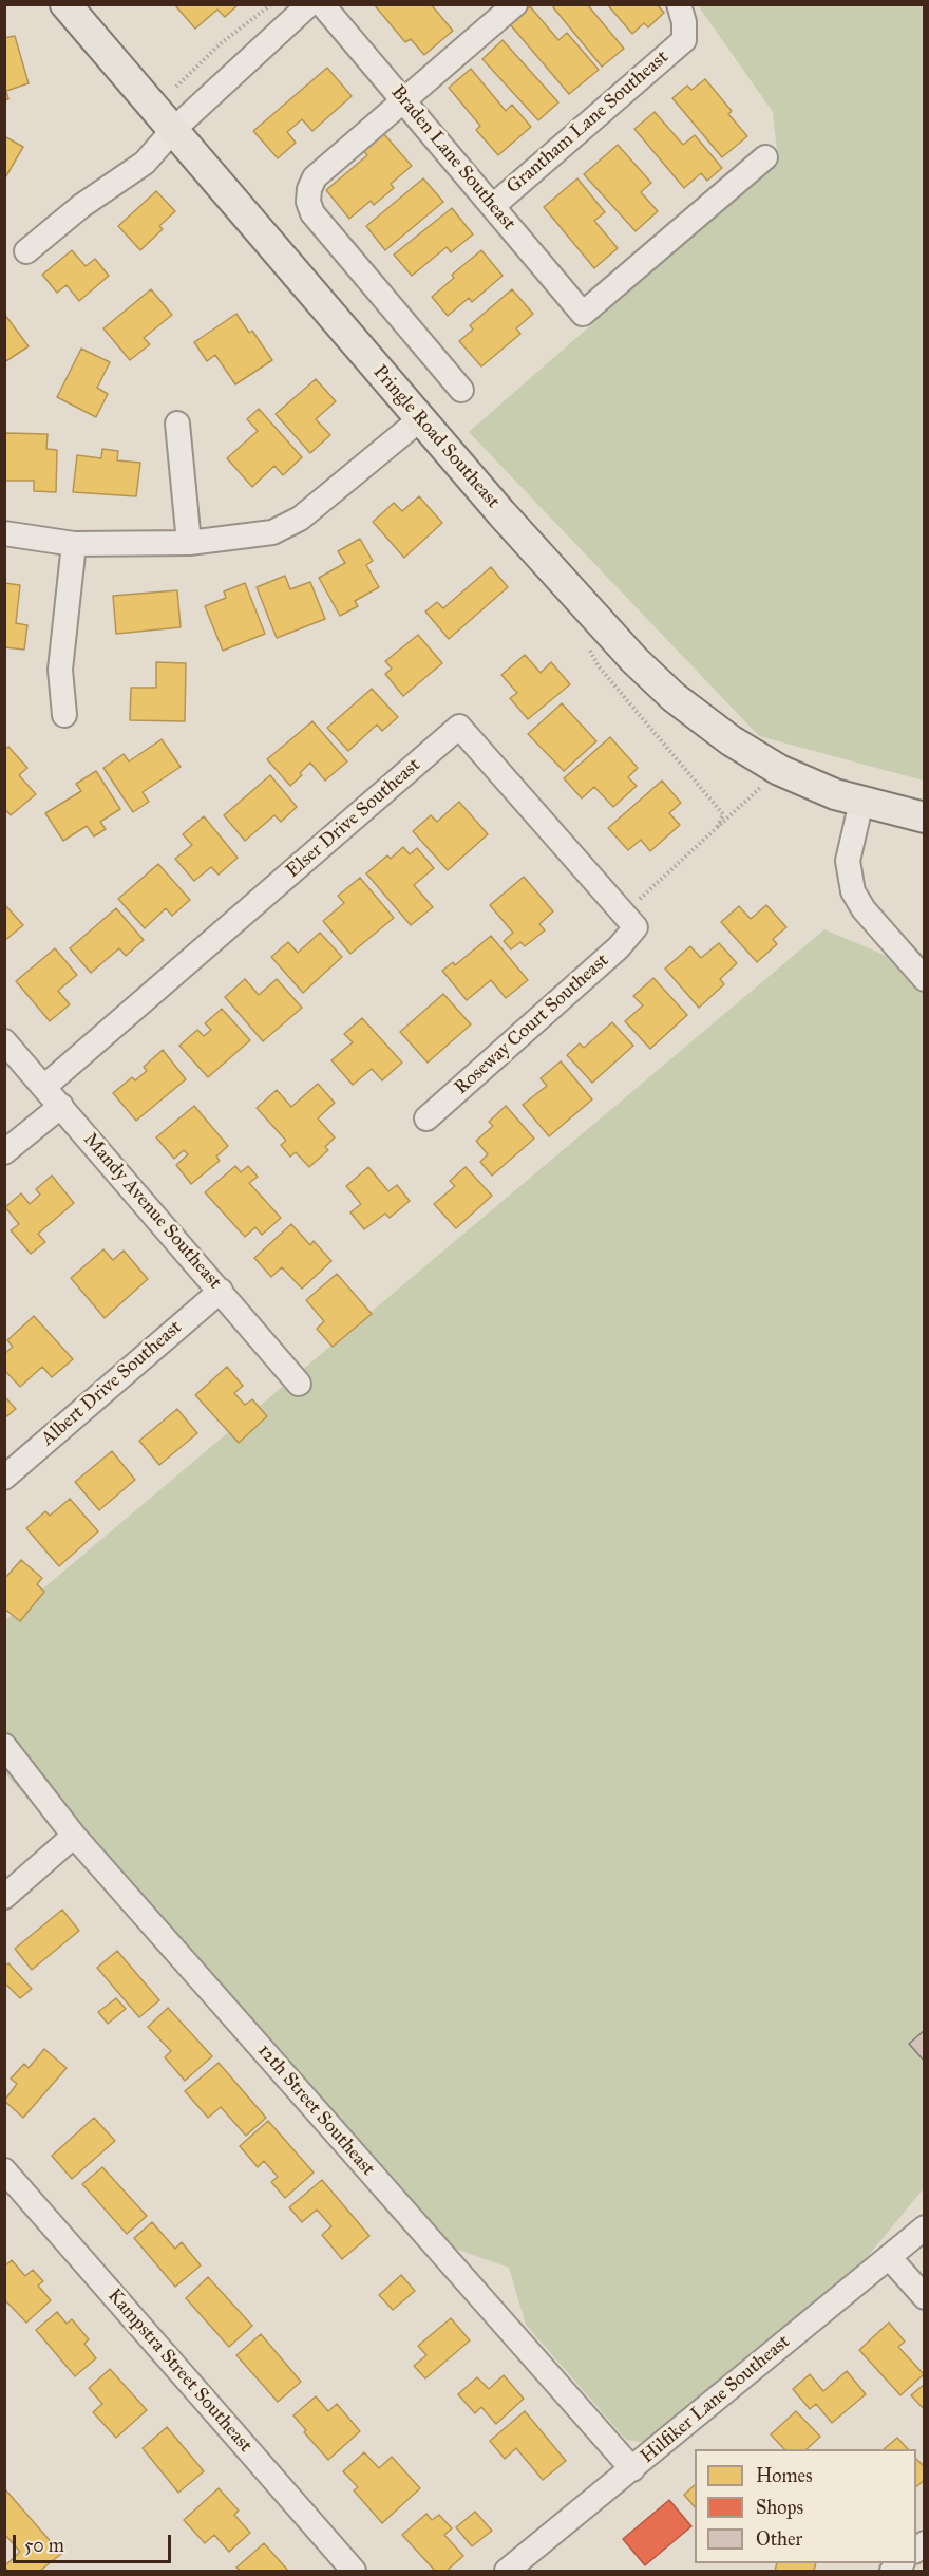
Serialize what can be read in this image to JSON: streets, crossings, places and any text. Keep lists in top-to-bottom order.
{
  "streets": {
    "main road": ["Pringle Road Southeast"],
    "street": [
      "Grantham Lane Southeast",
      "Braden Lane Southeast",
      "Elser Drive Southeast",
      "Roseway Court Southeast",
      "Mandy Avenue Southeast",
      "Albert Drive Southeast",
      "12th Street Southeast",
      "Kampstra Street Southeast",
      "Hilfiker Lane Southeast"
    ]
  },
  "crossings": [
    ["Grantham Lane Southeast", "Braden Lane Southeast"],
    ["Elser Drive Southeast", "Roseway Court Southeast"],
    ["Elser Drive Southeast", "Mandy Avenue Southeast"],
    ["Mandy Avenue Southeast", "Albert Drive Southeast"],
    ["12th Street Southeast", "Hilfiker Lane Southeast"]
  ],
  "legend": ["Homes", "Shops", "Other"],
  "scale_bar": "50 m"
}
